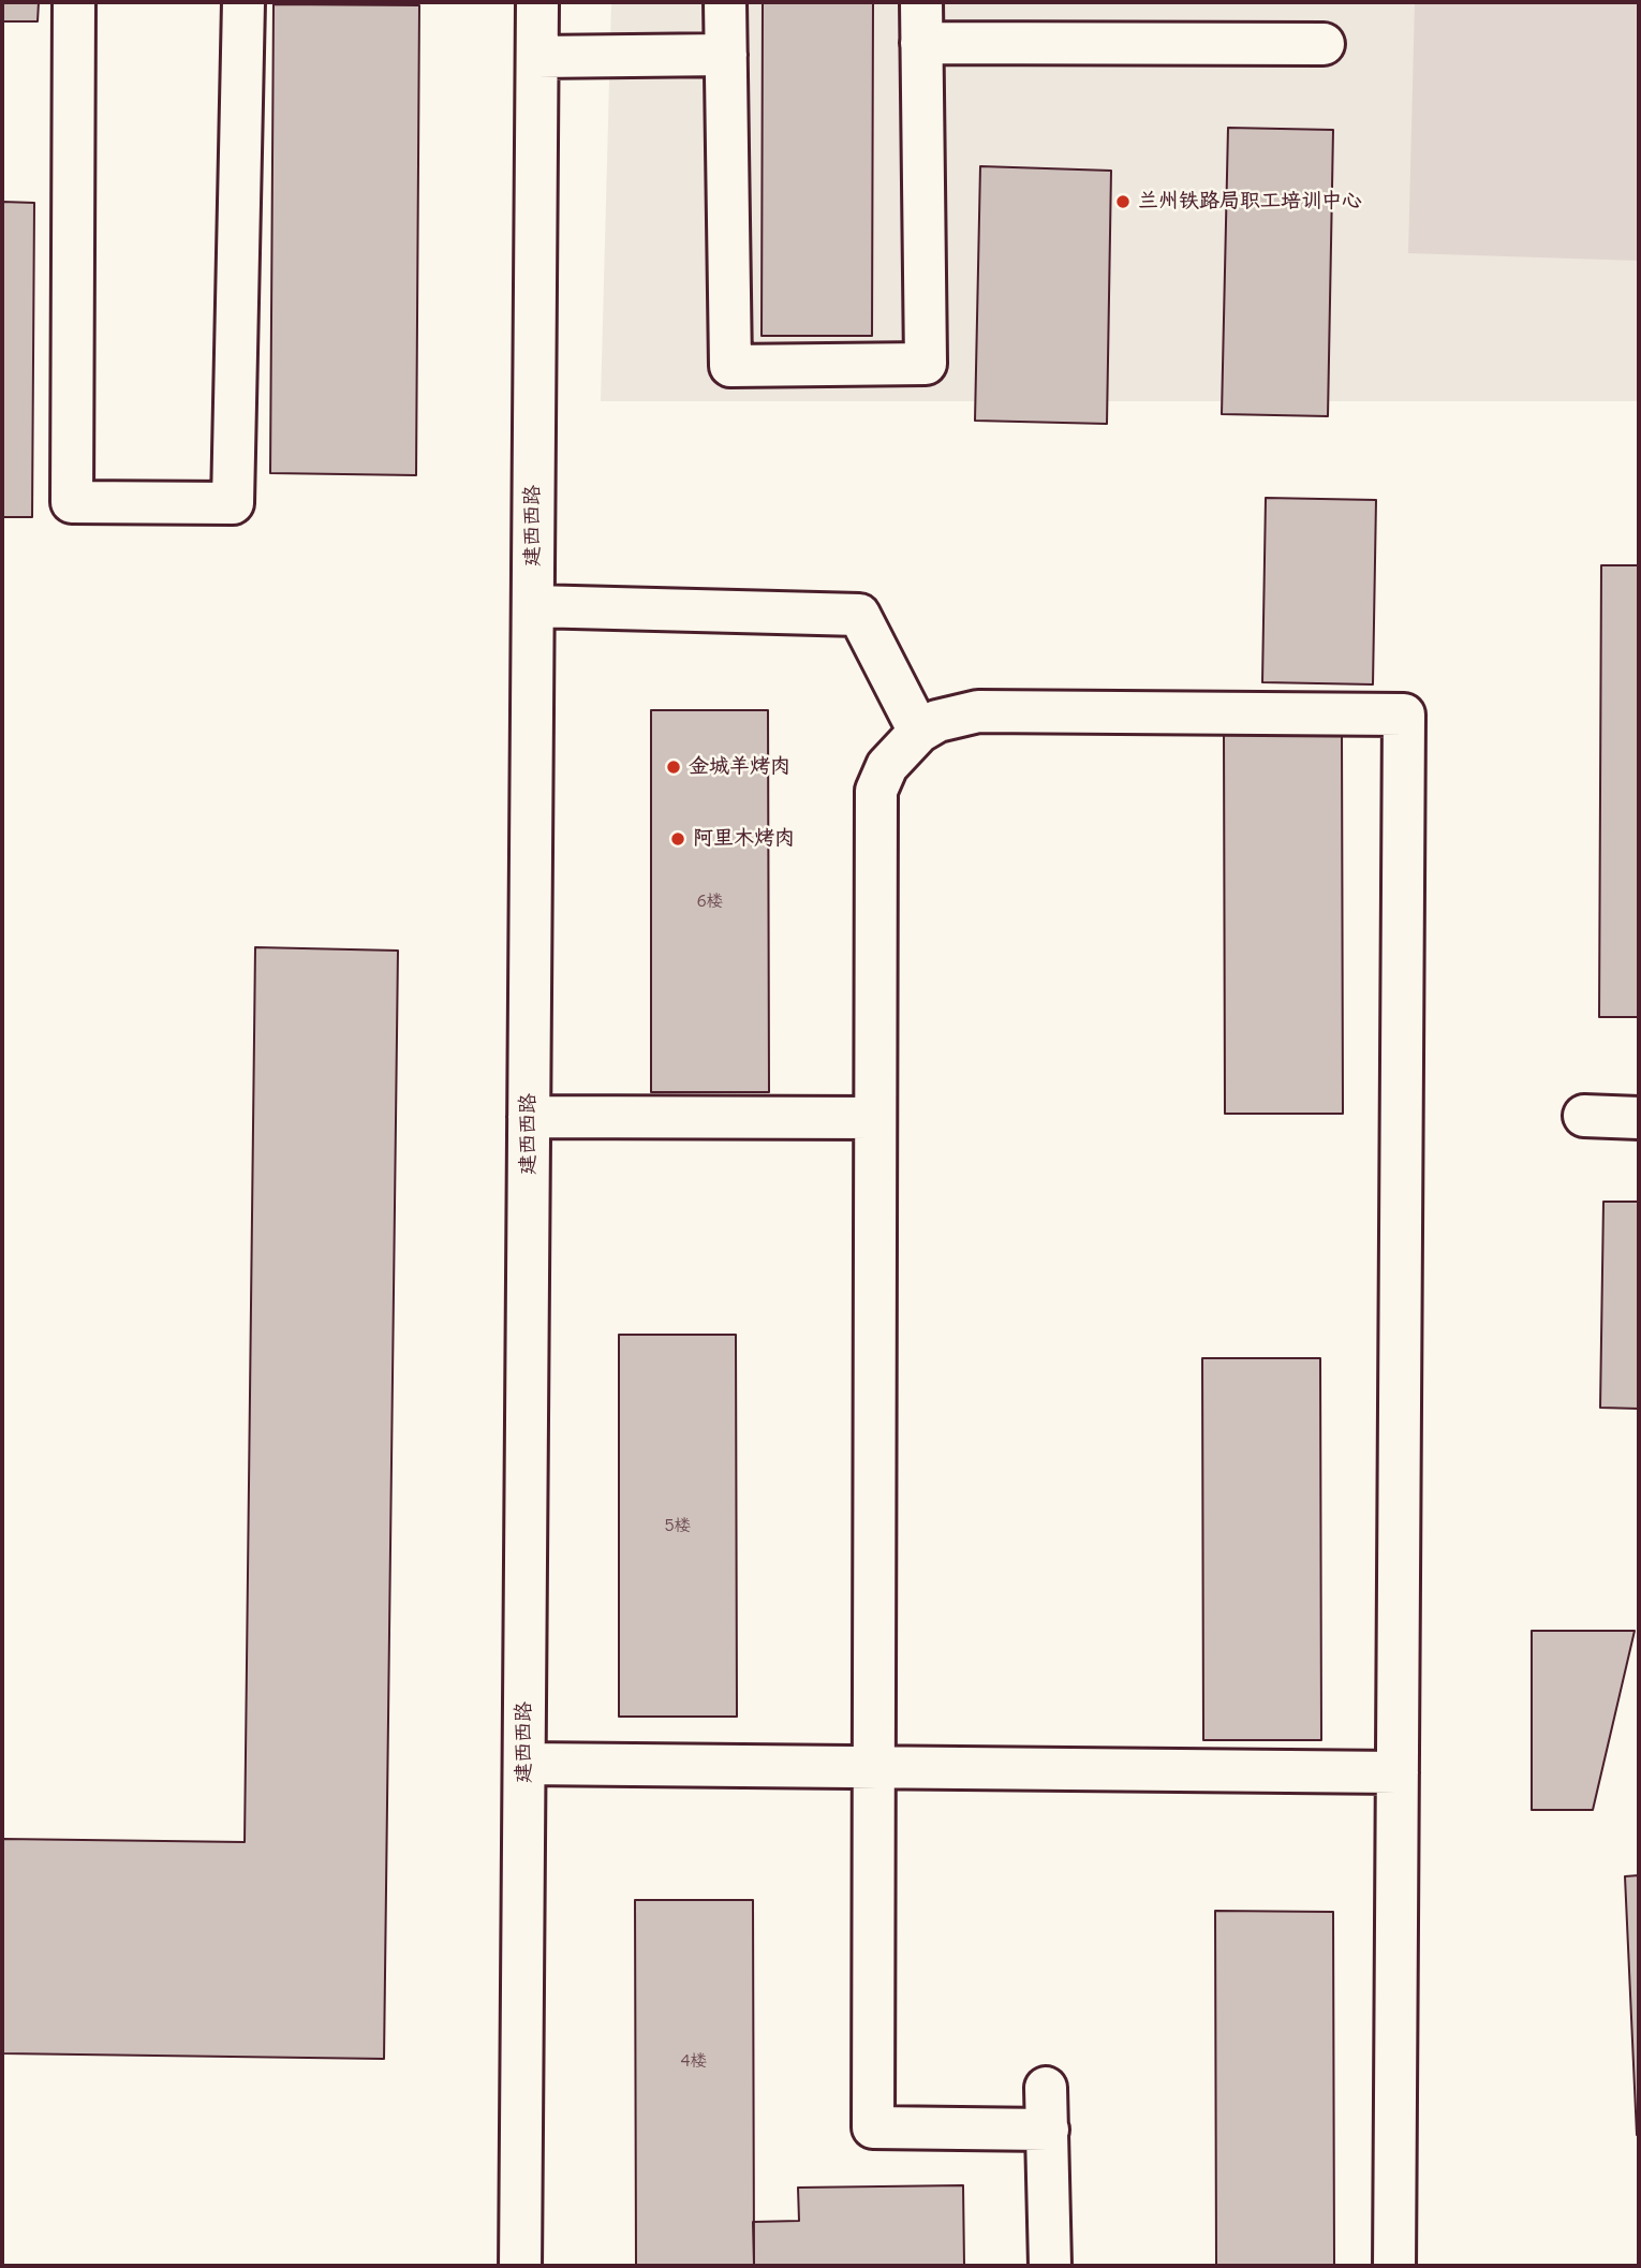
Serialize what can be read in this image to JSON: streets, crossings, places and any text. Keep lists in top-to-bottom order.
{
  "streets": {
    "street": ["建西西路"]
  },
  "places": ["兰州铁路局职工培训中心", "金城羊烤肉", "阿里木烤肉"],
  "house_numbers": ["6楼", "5楼", "4楼"]
}
